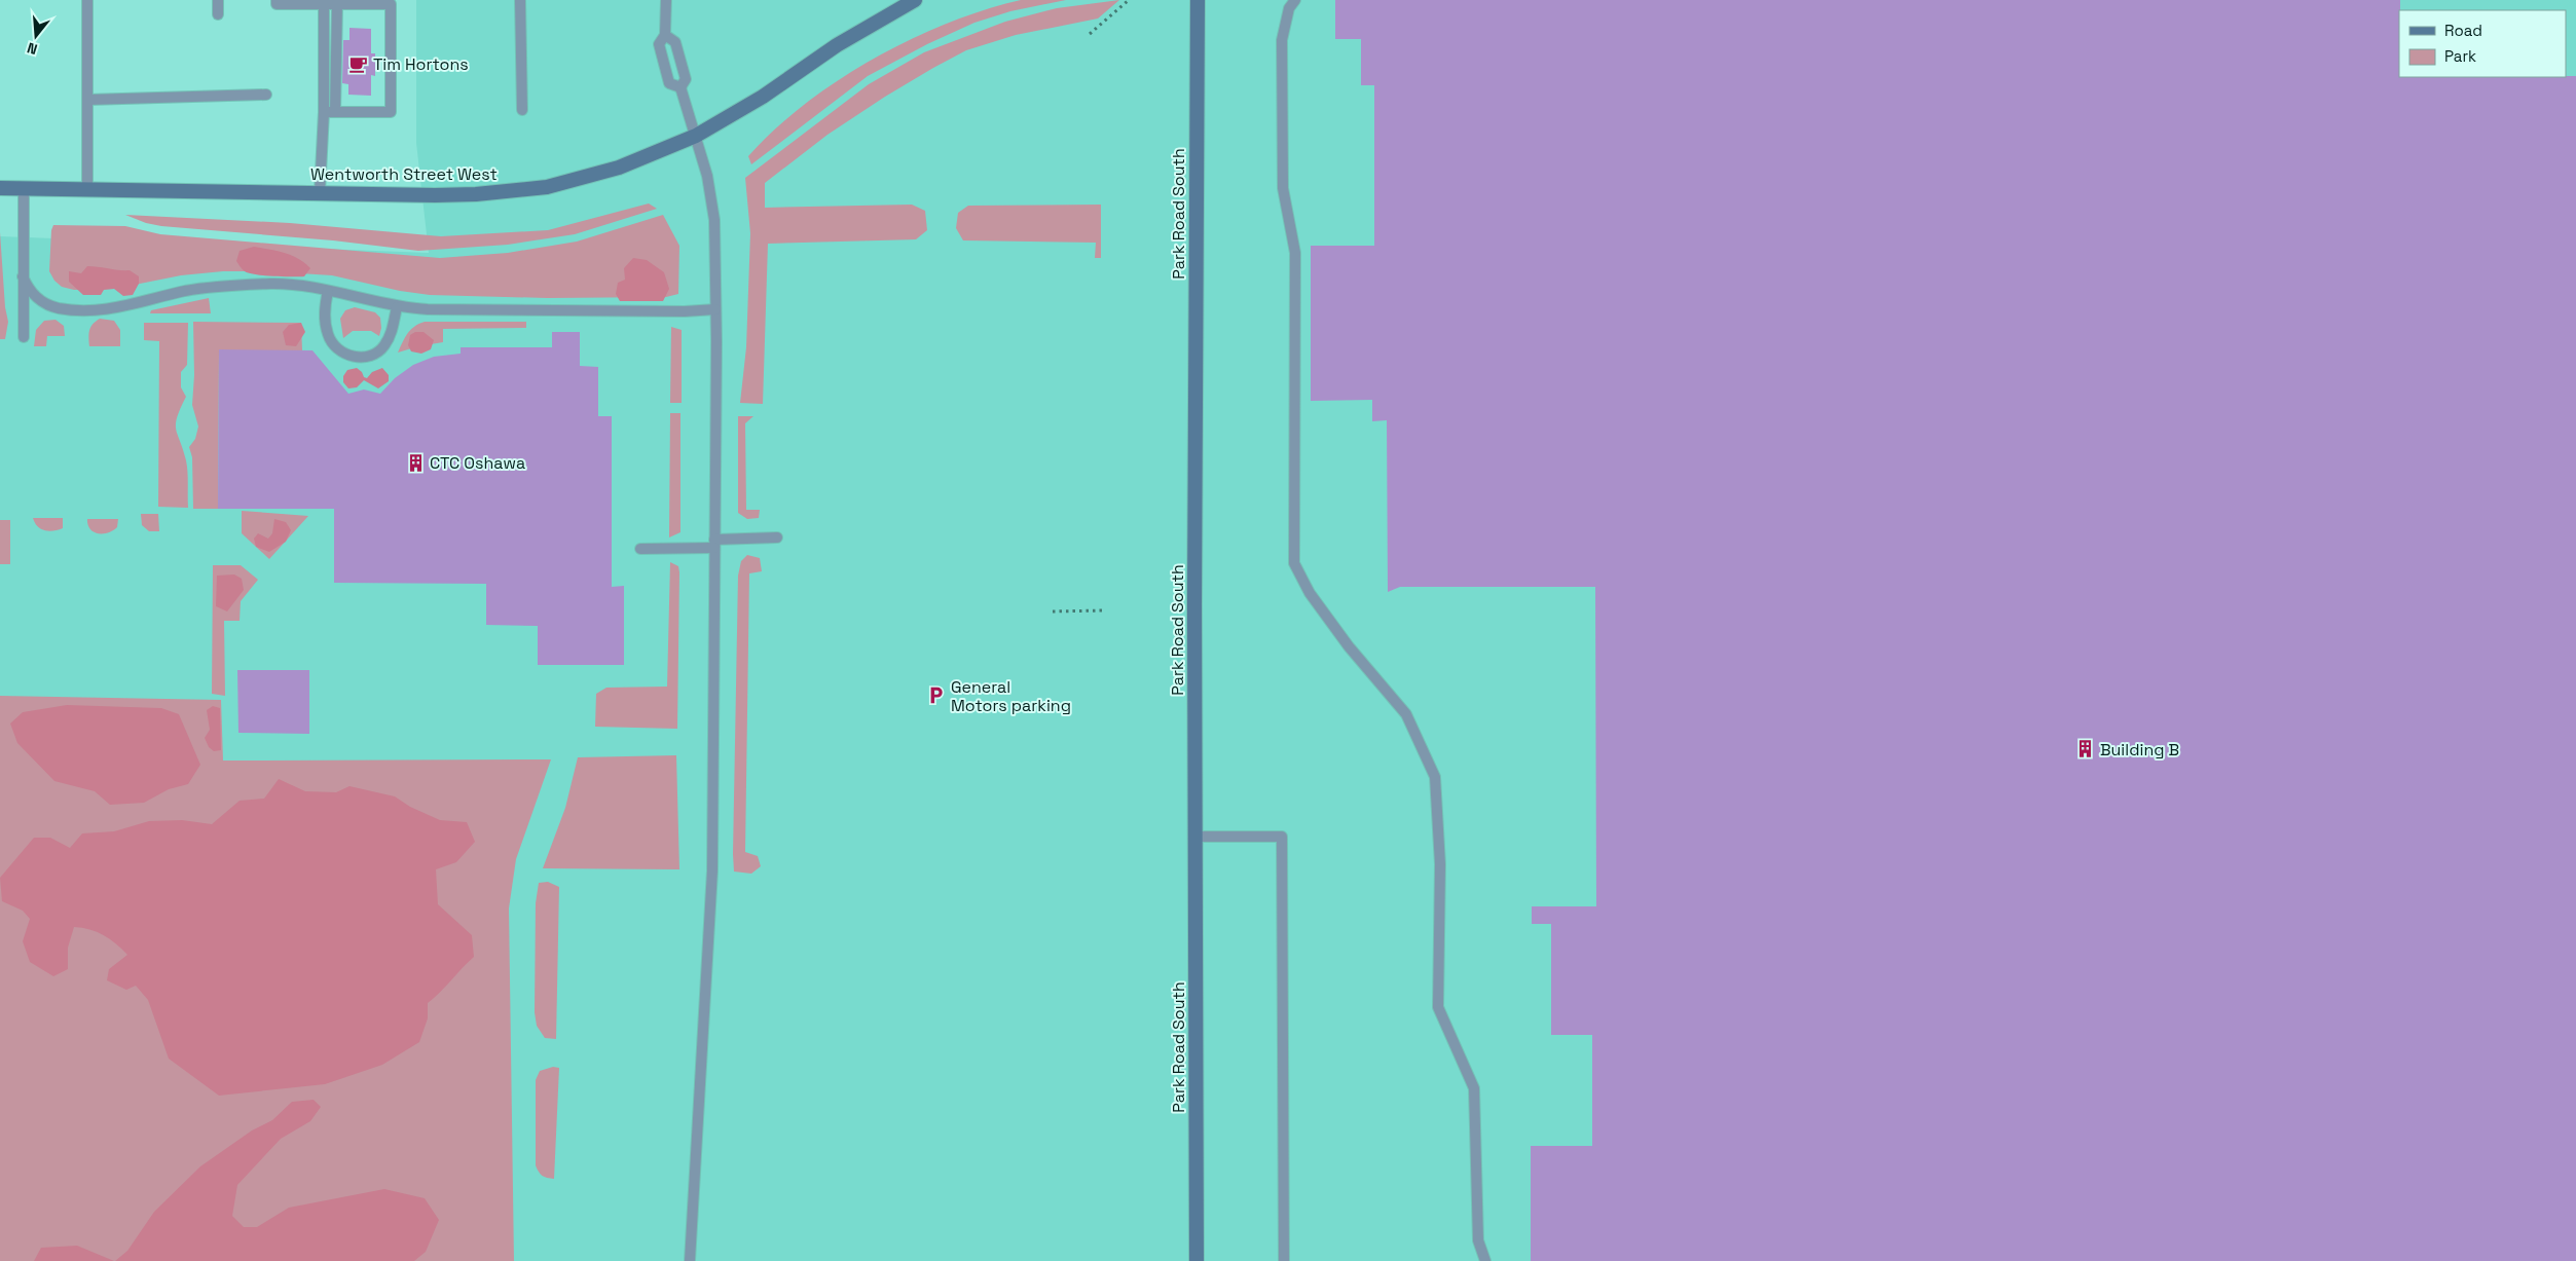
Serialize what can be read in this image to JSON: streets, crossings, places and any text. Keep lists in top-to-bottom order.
{
  "streets": {
    "main road": ["Wentworth Street West", "Park Road South"]
  },
  "places": {
    "cafe": ["Tim Hortons"],
    "building": ["CTC Oshawa", "Building B"],
    "parking": ["General Motors parking"]
  },
  "legend": ["Road", "Park"],
  "north": "bottom"
}
